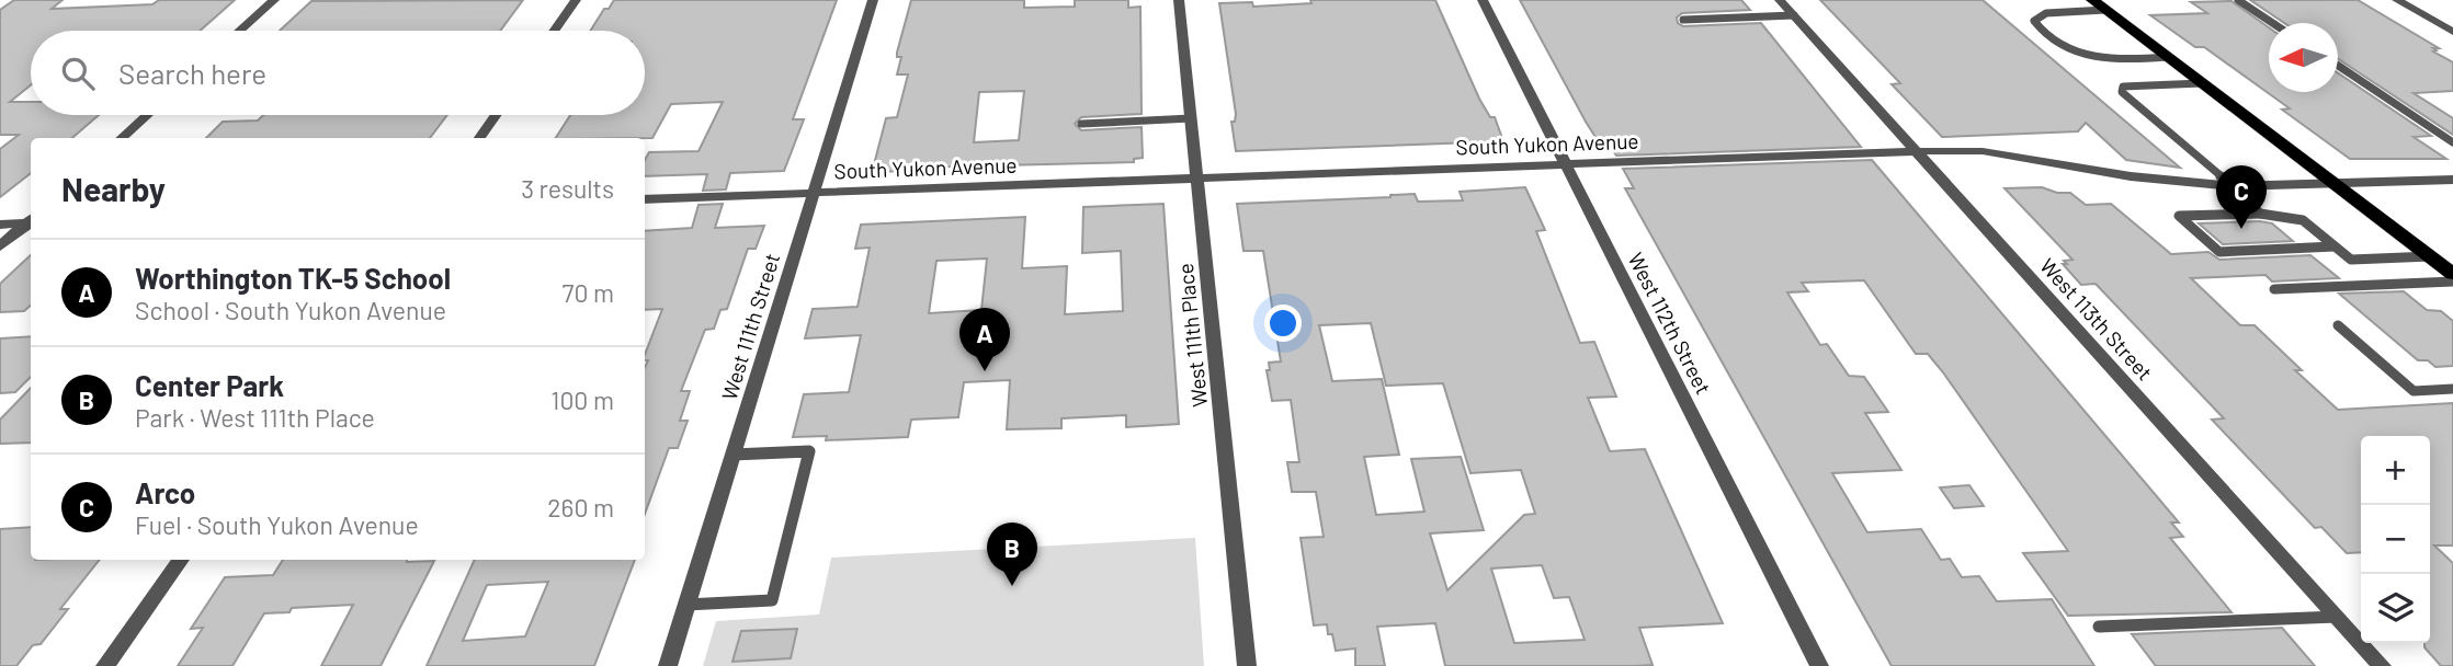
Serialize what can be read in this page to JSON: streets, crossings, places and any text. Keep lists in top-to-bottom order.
{
  "streets": {
    "street": [
      "South Yukon Avenue",
      "West 113th Street",
      "West 112th Street",
      "West 111th Street",
      "West 111th Place"
    ]
  },
  "crossings": [
    ["South Yukon Avenue", "West 113th Street"],
    ["South Yukon Avenue", "West 112th Street"],
    ["South Yukon Avenue", "West 111th Street"],
    ["South Yukon Avenue", "West 111th Place"]
  ],
  "north": "left",
  "page": {
    "search": "Search here",
    "heading": ["Nearby", "3 results"],
    "pins": ["C", "A", "B"],
    "list": [
      {
        "mark": "A",
        "name": "Worthington TK-5 School",
        "note": "School · South Yukon Avenue",
        "value": "70 m"
      },
      {
        "mark": "B",
        "name": "Center Park",
        "note": "Park · West 111th Place",
        "value": "100 m"
      },
      {
        "mark": "C",
        "name": "Arco",
        "note": "Fuel · South Yukon Avenue",
        "value": "260 m"
      }
    ],
    "map_buttons": ["+", "−"]
  }
}
